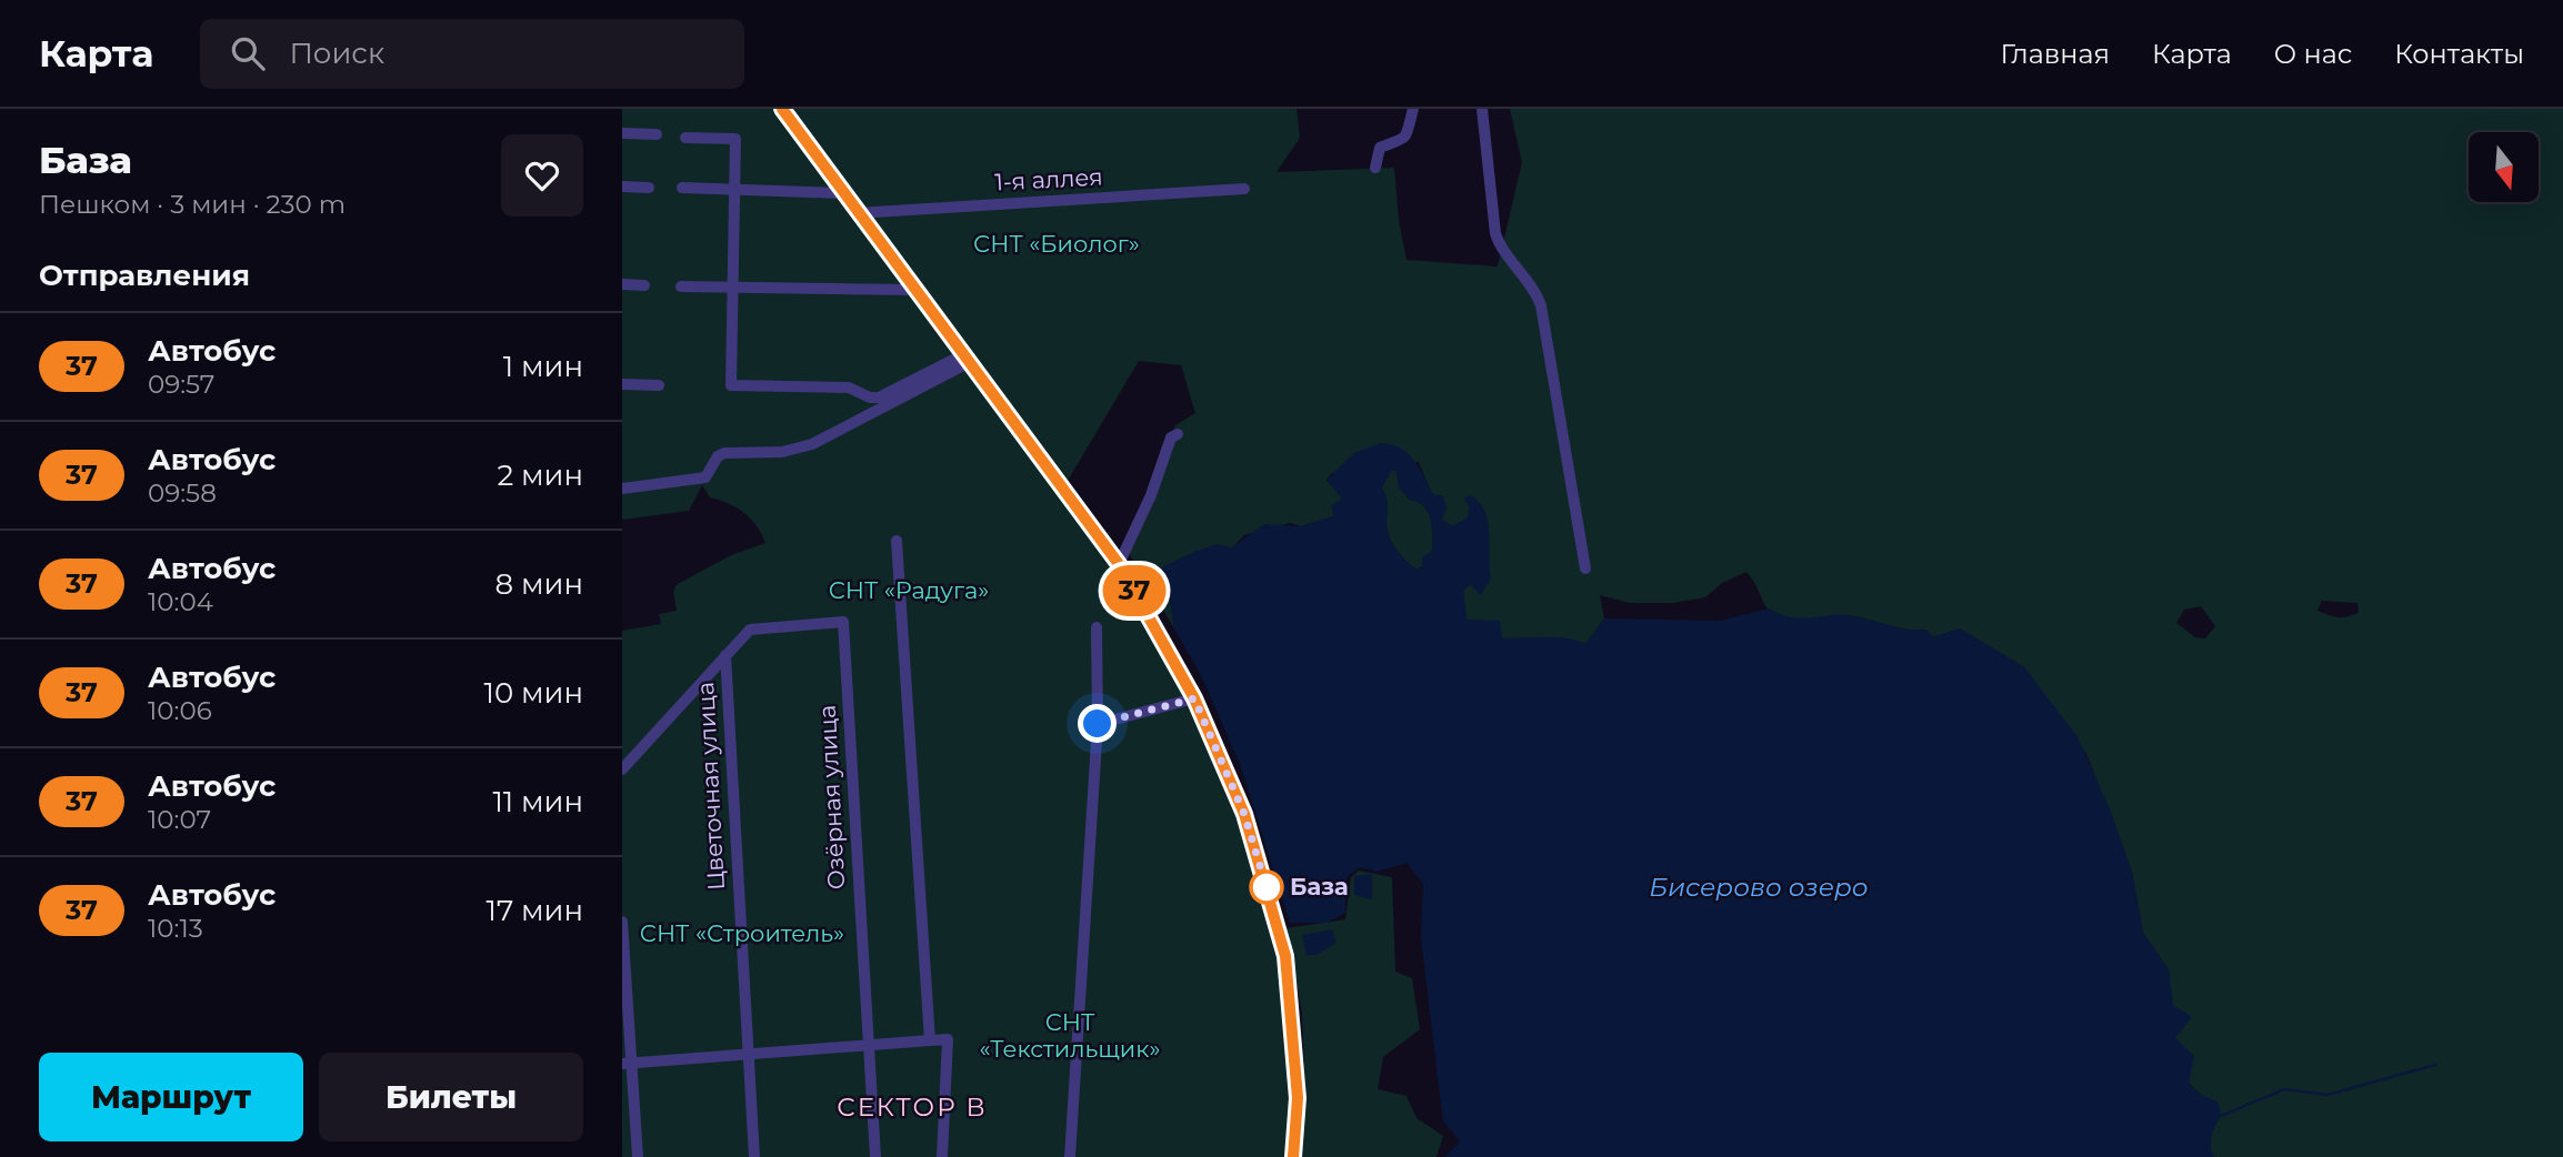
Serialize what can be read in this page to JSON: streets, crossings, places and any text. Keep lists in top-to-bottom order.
{
  "streets": {
    "street": ["1-я аллея", "Цветочная улица", "Озёрная улица"]
  },
  "crossings": [
    ["Цветочная улица", "Озёрная улица"]
  ],
  "districts": ["СЕКТОР В"],
  "water": ["Бисерово озеро"],
  "parks": [
    "СНТ «Биолог»",
    "СНТ «Радуга»",
    "СНТ «Строитель»",
    "СНТ «Текстильщик»"
  ],
  "places": ["База"],
  "lines": ["bus line 37"],
  "north": "bottom",
  "page": {
    "header": "Карта",
    "search": "Поиск",
    "nav": [
      "Главная",
      "Карта",
      "О нас",
      "Контакты"
    ],
    "heading": [
      ["База", "Пешком · 3 мин · 230 m"],
      "Отправления"
    ],
    "on_map": "37",
    "list": [
      {
        "mark": "37",
        "name": "Автобус",
        "note": "09:57",
        "value": "1 мин"
      },
      {
        "mark": "37",
        "name": "Автобус",
        "note": "09:58",
        "value": "2 мин"
      },
      {
        "mark": "37",
        "name": "Автобус",
        "note": "10:04",
        "value": "8 мин"
      },
      {
        "mark": "37",
        "name": "Автобус",
        "note": "10:06",
        "value": "10 мин"
      },
      {
        "mark": "37",
        "name": "Автобус",
        "note": "10:07",
        "value": "11 мин"
      },
      {
        "mark": "37",
        "name": "Автобус",
        "note": "10:13",
        "value": "17 мин"
      }
    ],
    "buttons": ["Маршрут", "Билеты"]
  }
}
